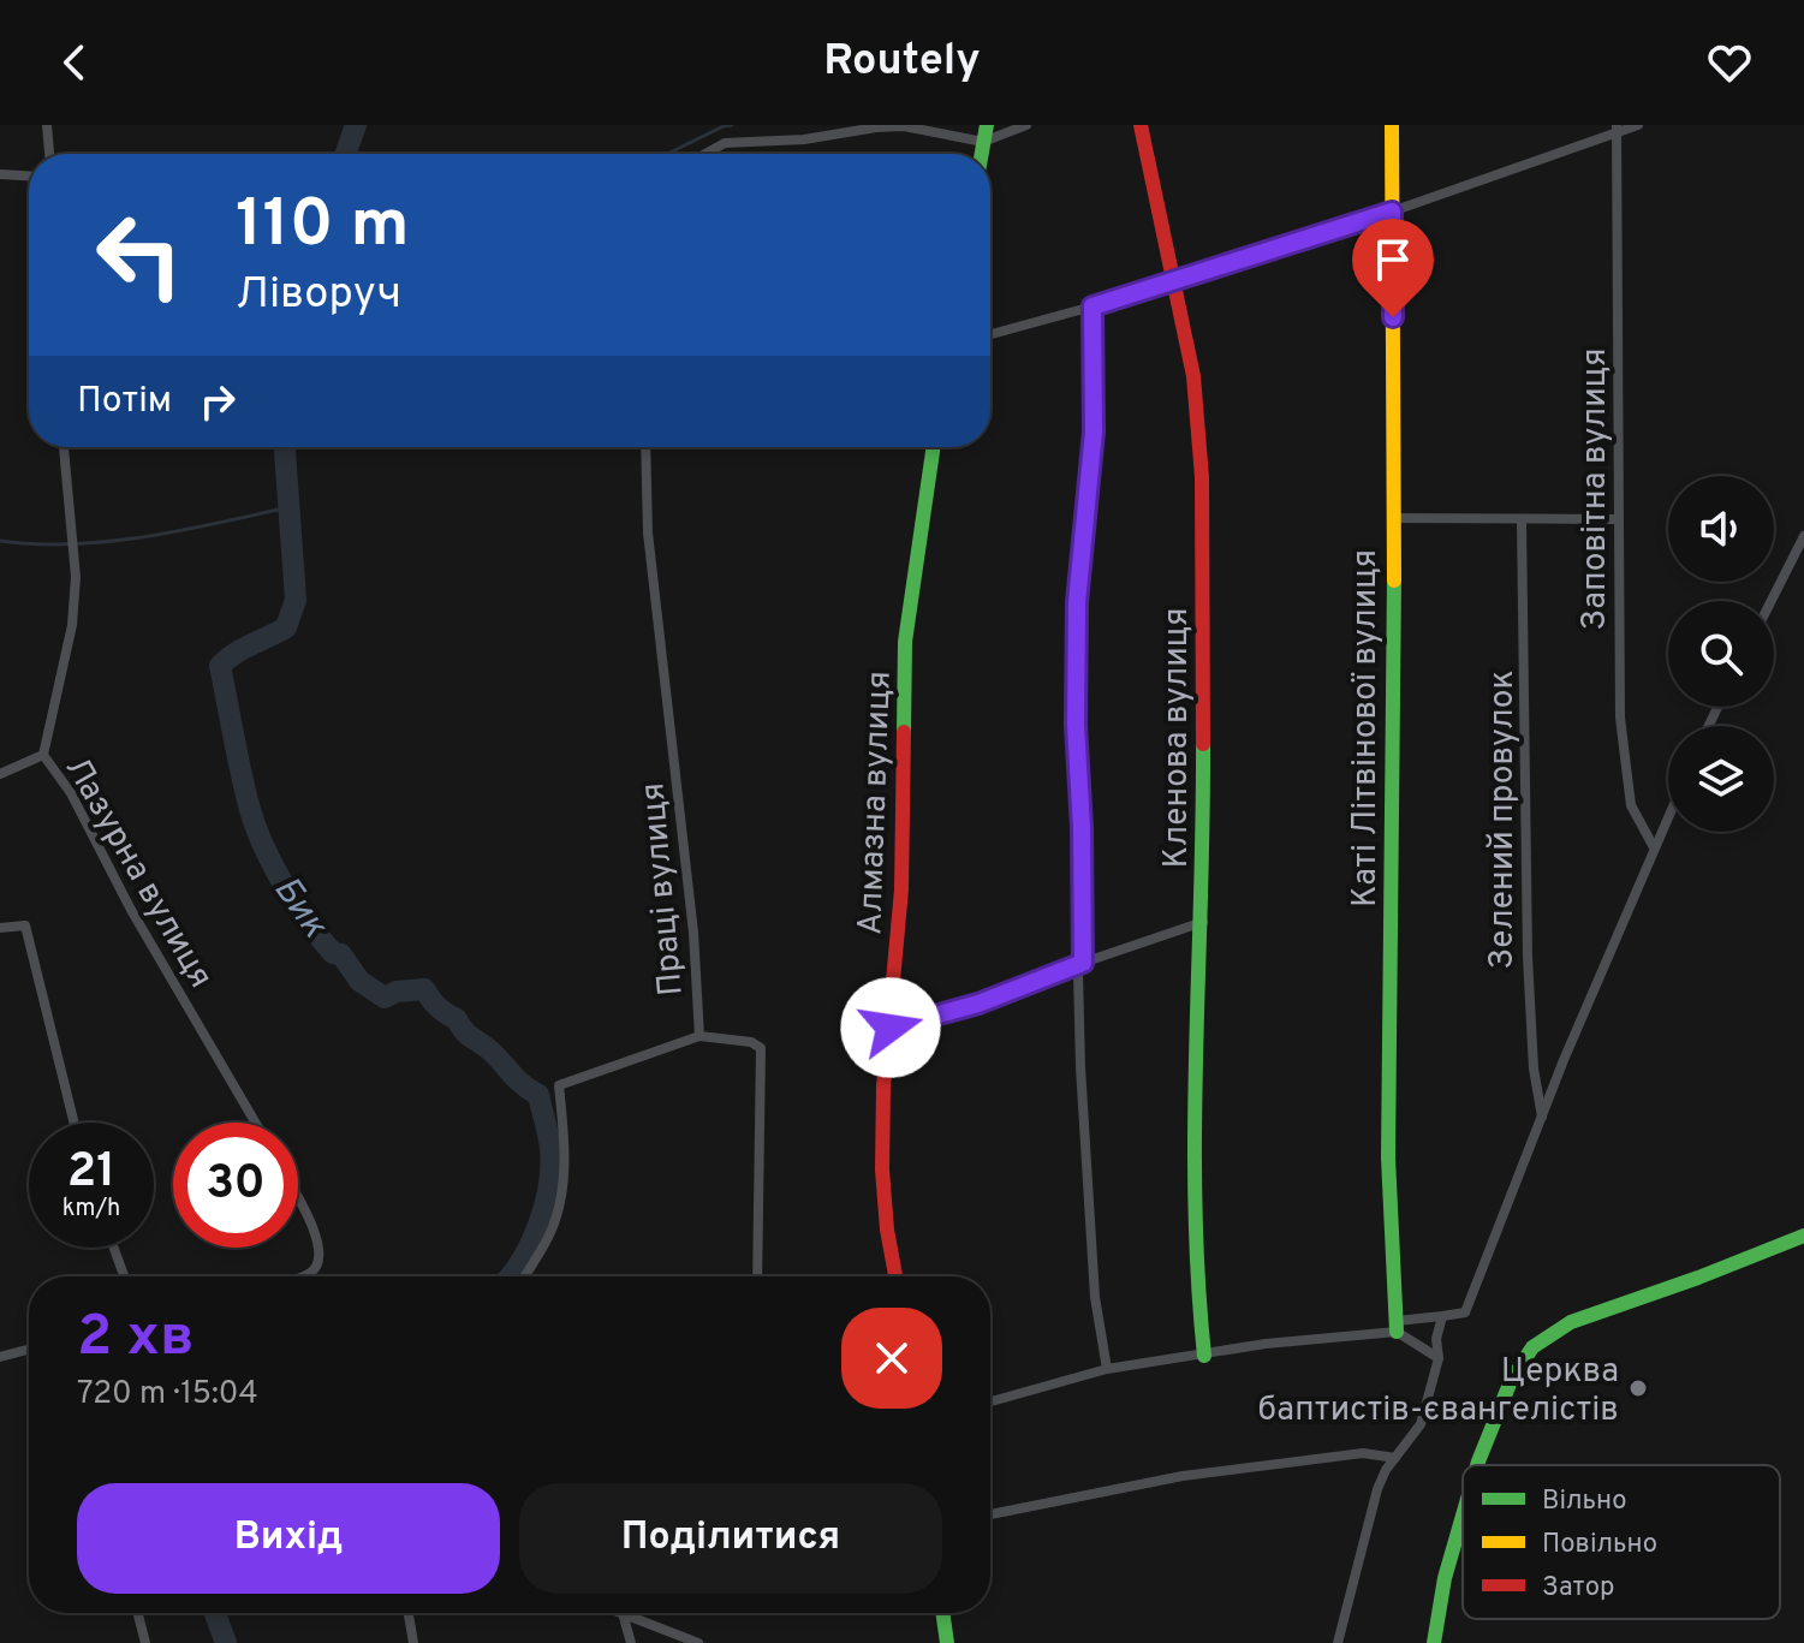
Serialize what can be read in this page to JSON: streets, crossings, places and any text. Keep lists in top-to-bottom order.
{
  "streets": {
    "street": [
      "Заповітна вулиця",
      "Каті Літвінової вулиця",
      "Кленова вулиця",
      "Алмазна вулиця",
      "Зелений провулок",
      "Лазурна вулиця",
      "Праці вулиця"
    ]
  },
  "water": ["Бик"],
  "places": ["Церква баптистів-євангелістів"],
  "legend": ["Вільно", "Повільно", "Затор"],
  "page": {
    "header": "Routely",
    "turn": ["110 m", "Ліворуч"],
    "then": "Потім",
    "speed": "21 km/h",
    "limit": "30",
    "heading": ["2 хв", "720 m · 15:04"],
    "buttons": ["Вихід", "Поділитися"]
  }
}
